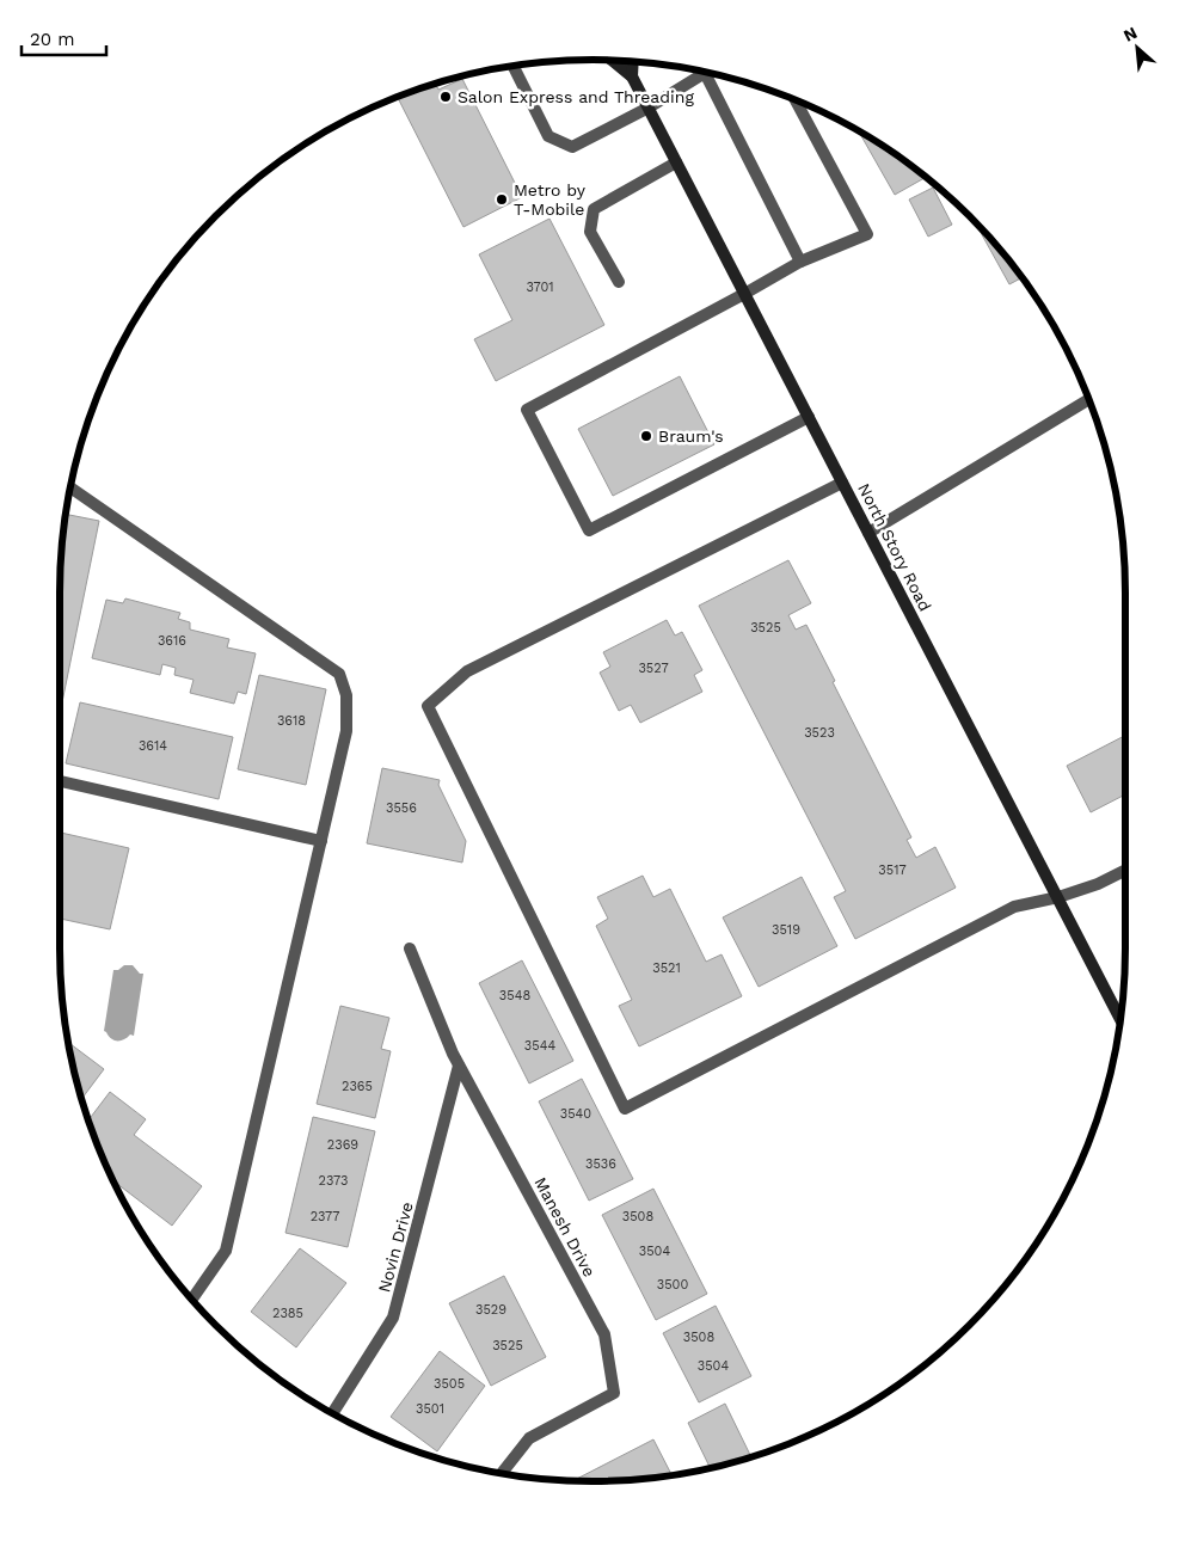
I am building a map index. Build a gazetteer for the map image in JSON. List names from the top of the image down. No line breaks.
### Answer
{"streets":{"main road":["North Story Road"],"street":["Manesh Drive","Novin Drive"]},"crossings":[["Manesh Drive","Novin Drive"]],"places":["Salon Express and Threading","Metro by T-Mobile","Braum's"],"house_numbers":["3701","3525","3616","3527","3618","3523","3614","3556","3517","3519","3521","3548","3544","2365","3540","2369","3536","2373","2377","3508","3504","3500","3529","2385","3508","3525","3504","3505","3501"],"scale_bar":"20 m","north":"top left"}
